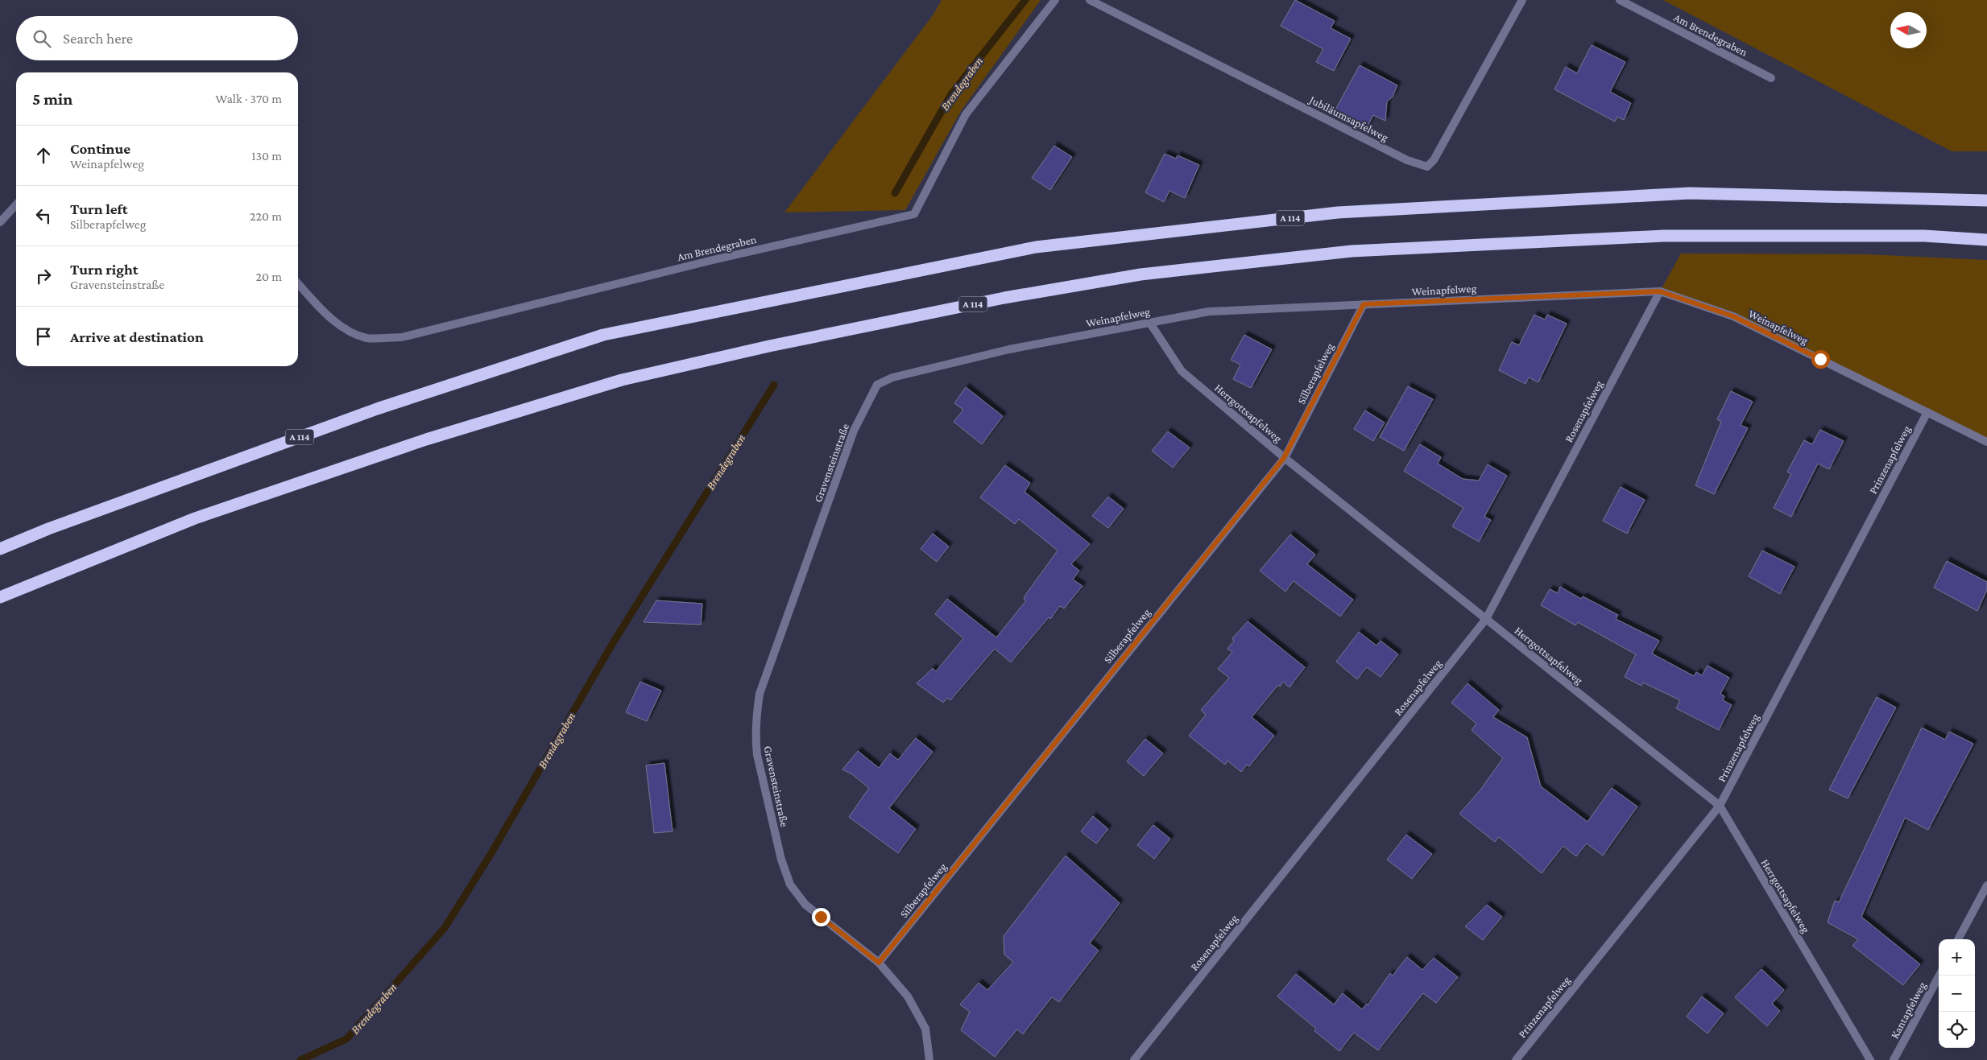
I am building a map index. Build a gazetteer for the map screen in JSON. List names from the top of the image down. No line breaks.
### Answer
{"streets":{"highway":["A 114"],"street":["Am Brendegraben","Jubiläumsapfelweg","Weinapfelweg","Silberapfelweg","Rosenapfelweg","Herrgottsapfelweg","Prinzenapfelweg","Gravensteinstraße","Kantapfelweg"]},"crossings":[["Weinapfelweg","Silberapfelweg"],["Weinapfelweg","Rosenapfelweg"],["Weinapfelweg","Herrgottsapfelweg"],["Weinapfelweg","Prinzenapfelweg"],["Weinapfelweg","Gravensteinstraße"],["Silberapfelweg","Herrgottsapfelweg"],["Silberapfelweg","Gravensteinstraße"],["Rosenapfelweg","Herrgottsapfelweg"],["Herrgottsapfelweg","Prinzenapfelweg"]],"water":["Brendegraben"],"north":"left","page":{"search":"Search here","heading":["5 min","Walk · 370 m"],"list":[["Continue","Weinapfelweg","130 m"],["Turn left","Silberapfelweg","220 m"],["Turn right","Gravensteinstraße","20 m"],"Arrive at destination"],"map_buttons":["+","−"]}}
